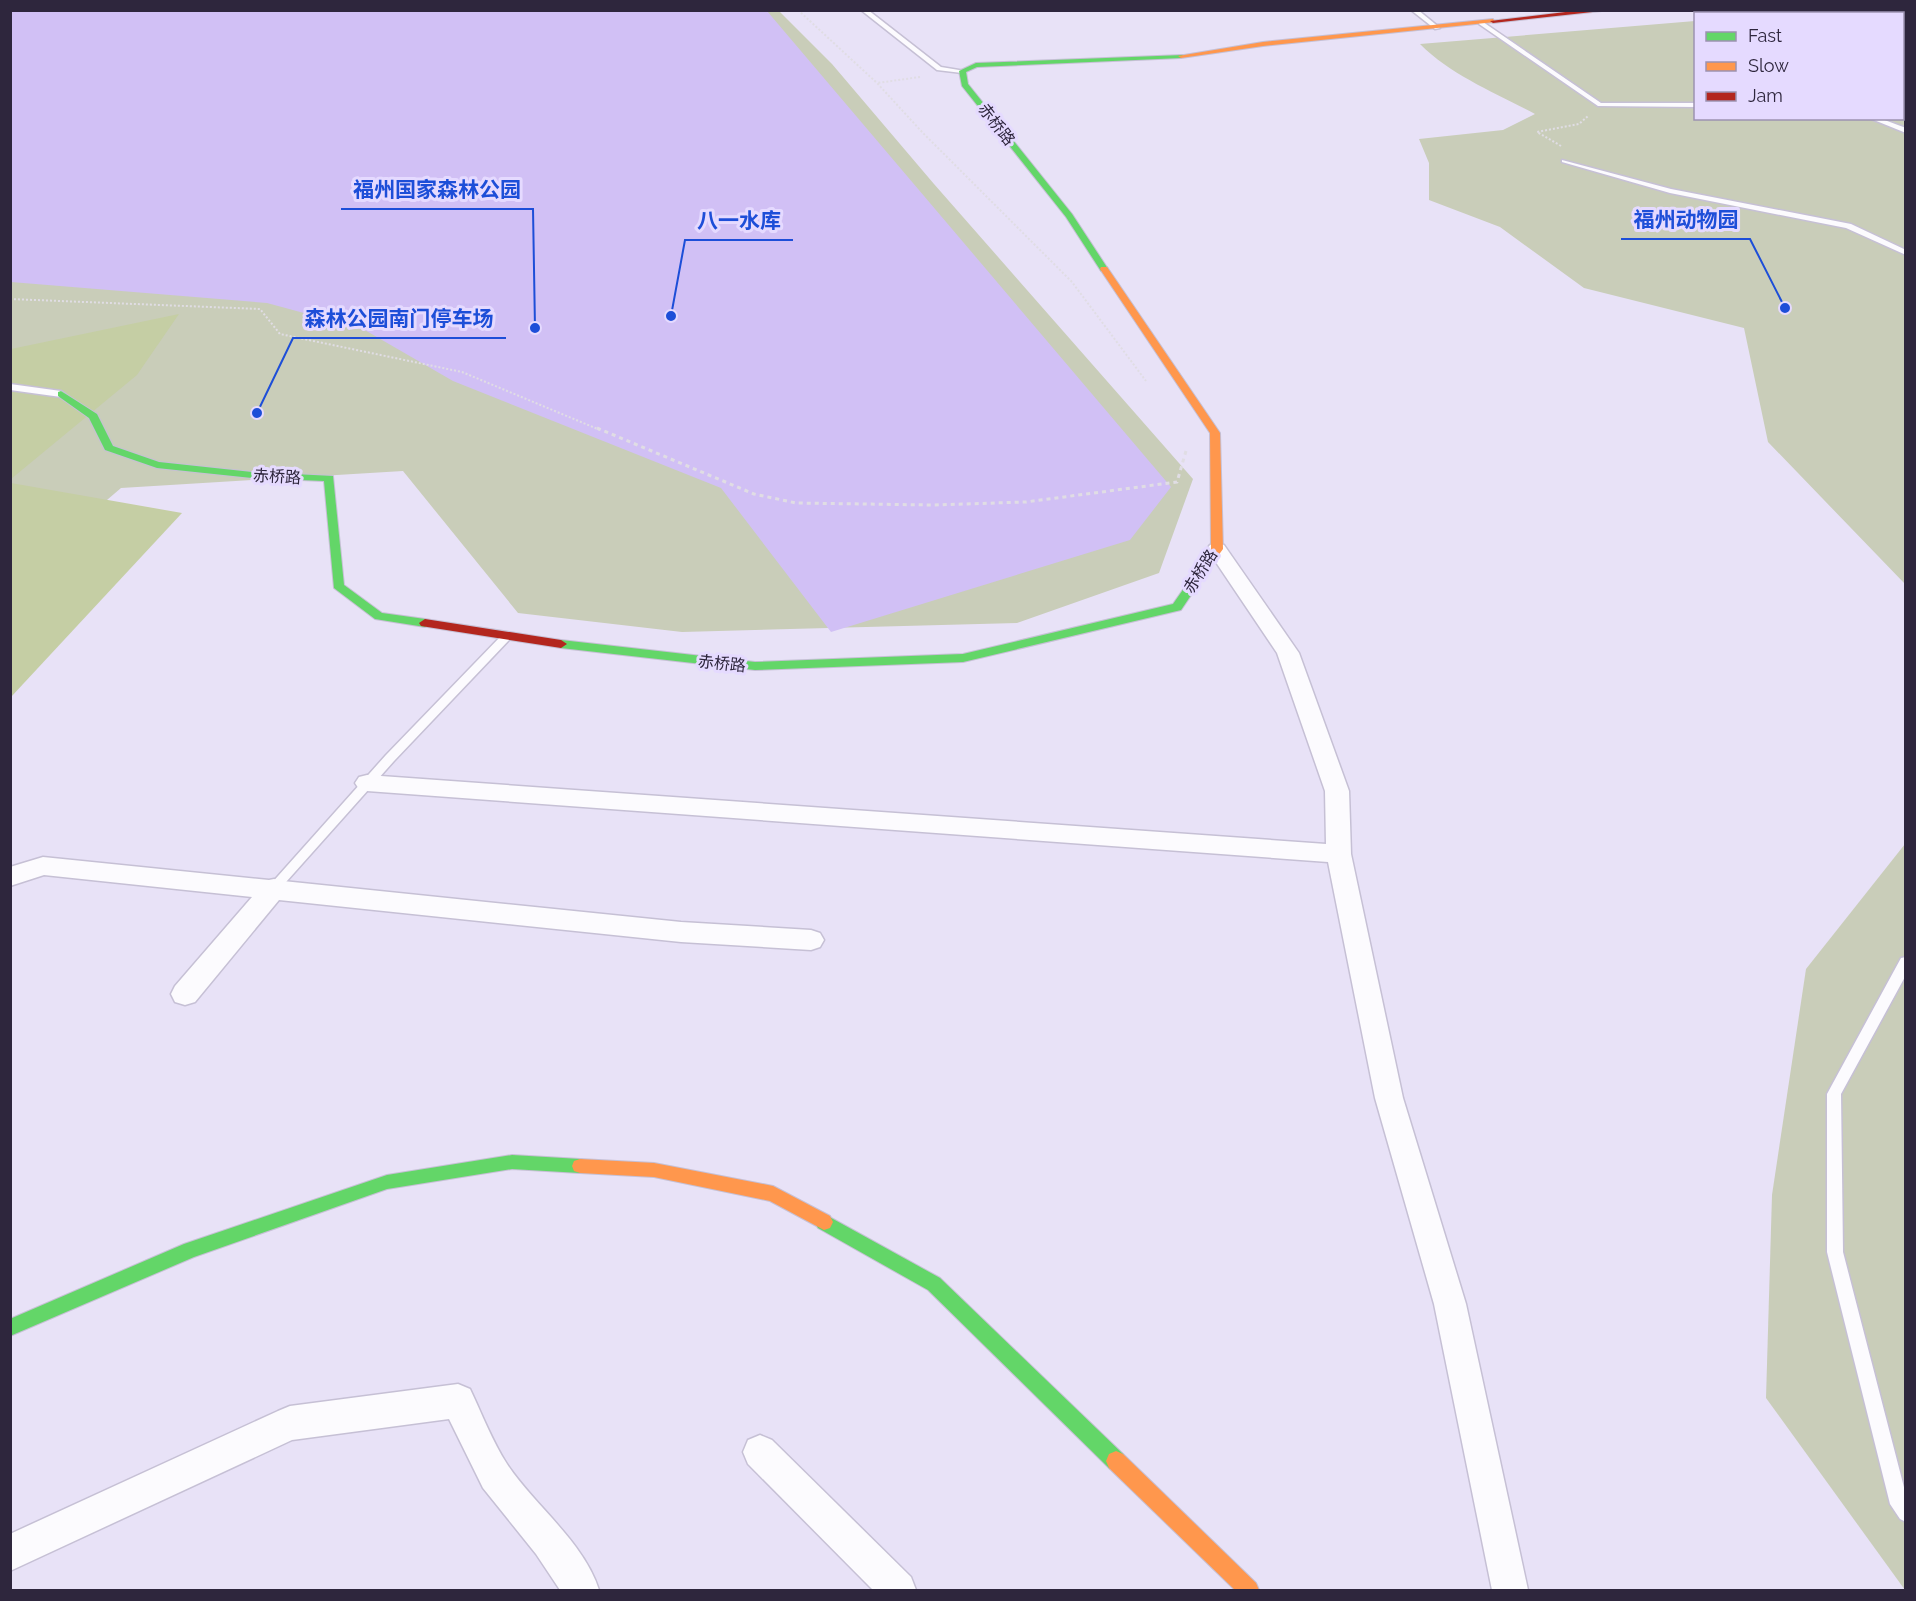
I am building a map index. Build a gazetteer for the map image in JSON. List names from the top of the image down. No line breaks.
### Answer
{"streets":{"main road":["赤桥路"]},"places":["福州动物园","八一水库","福州国家森林公园","森林公园南门停车场"],"legend":["Fast","Slow","Jam"]}
